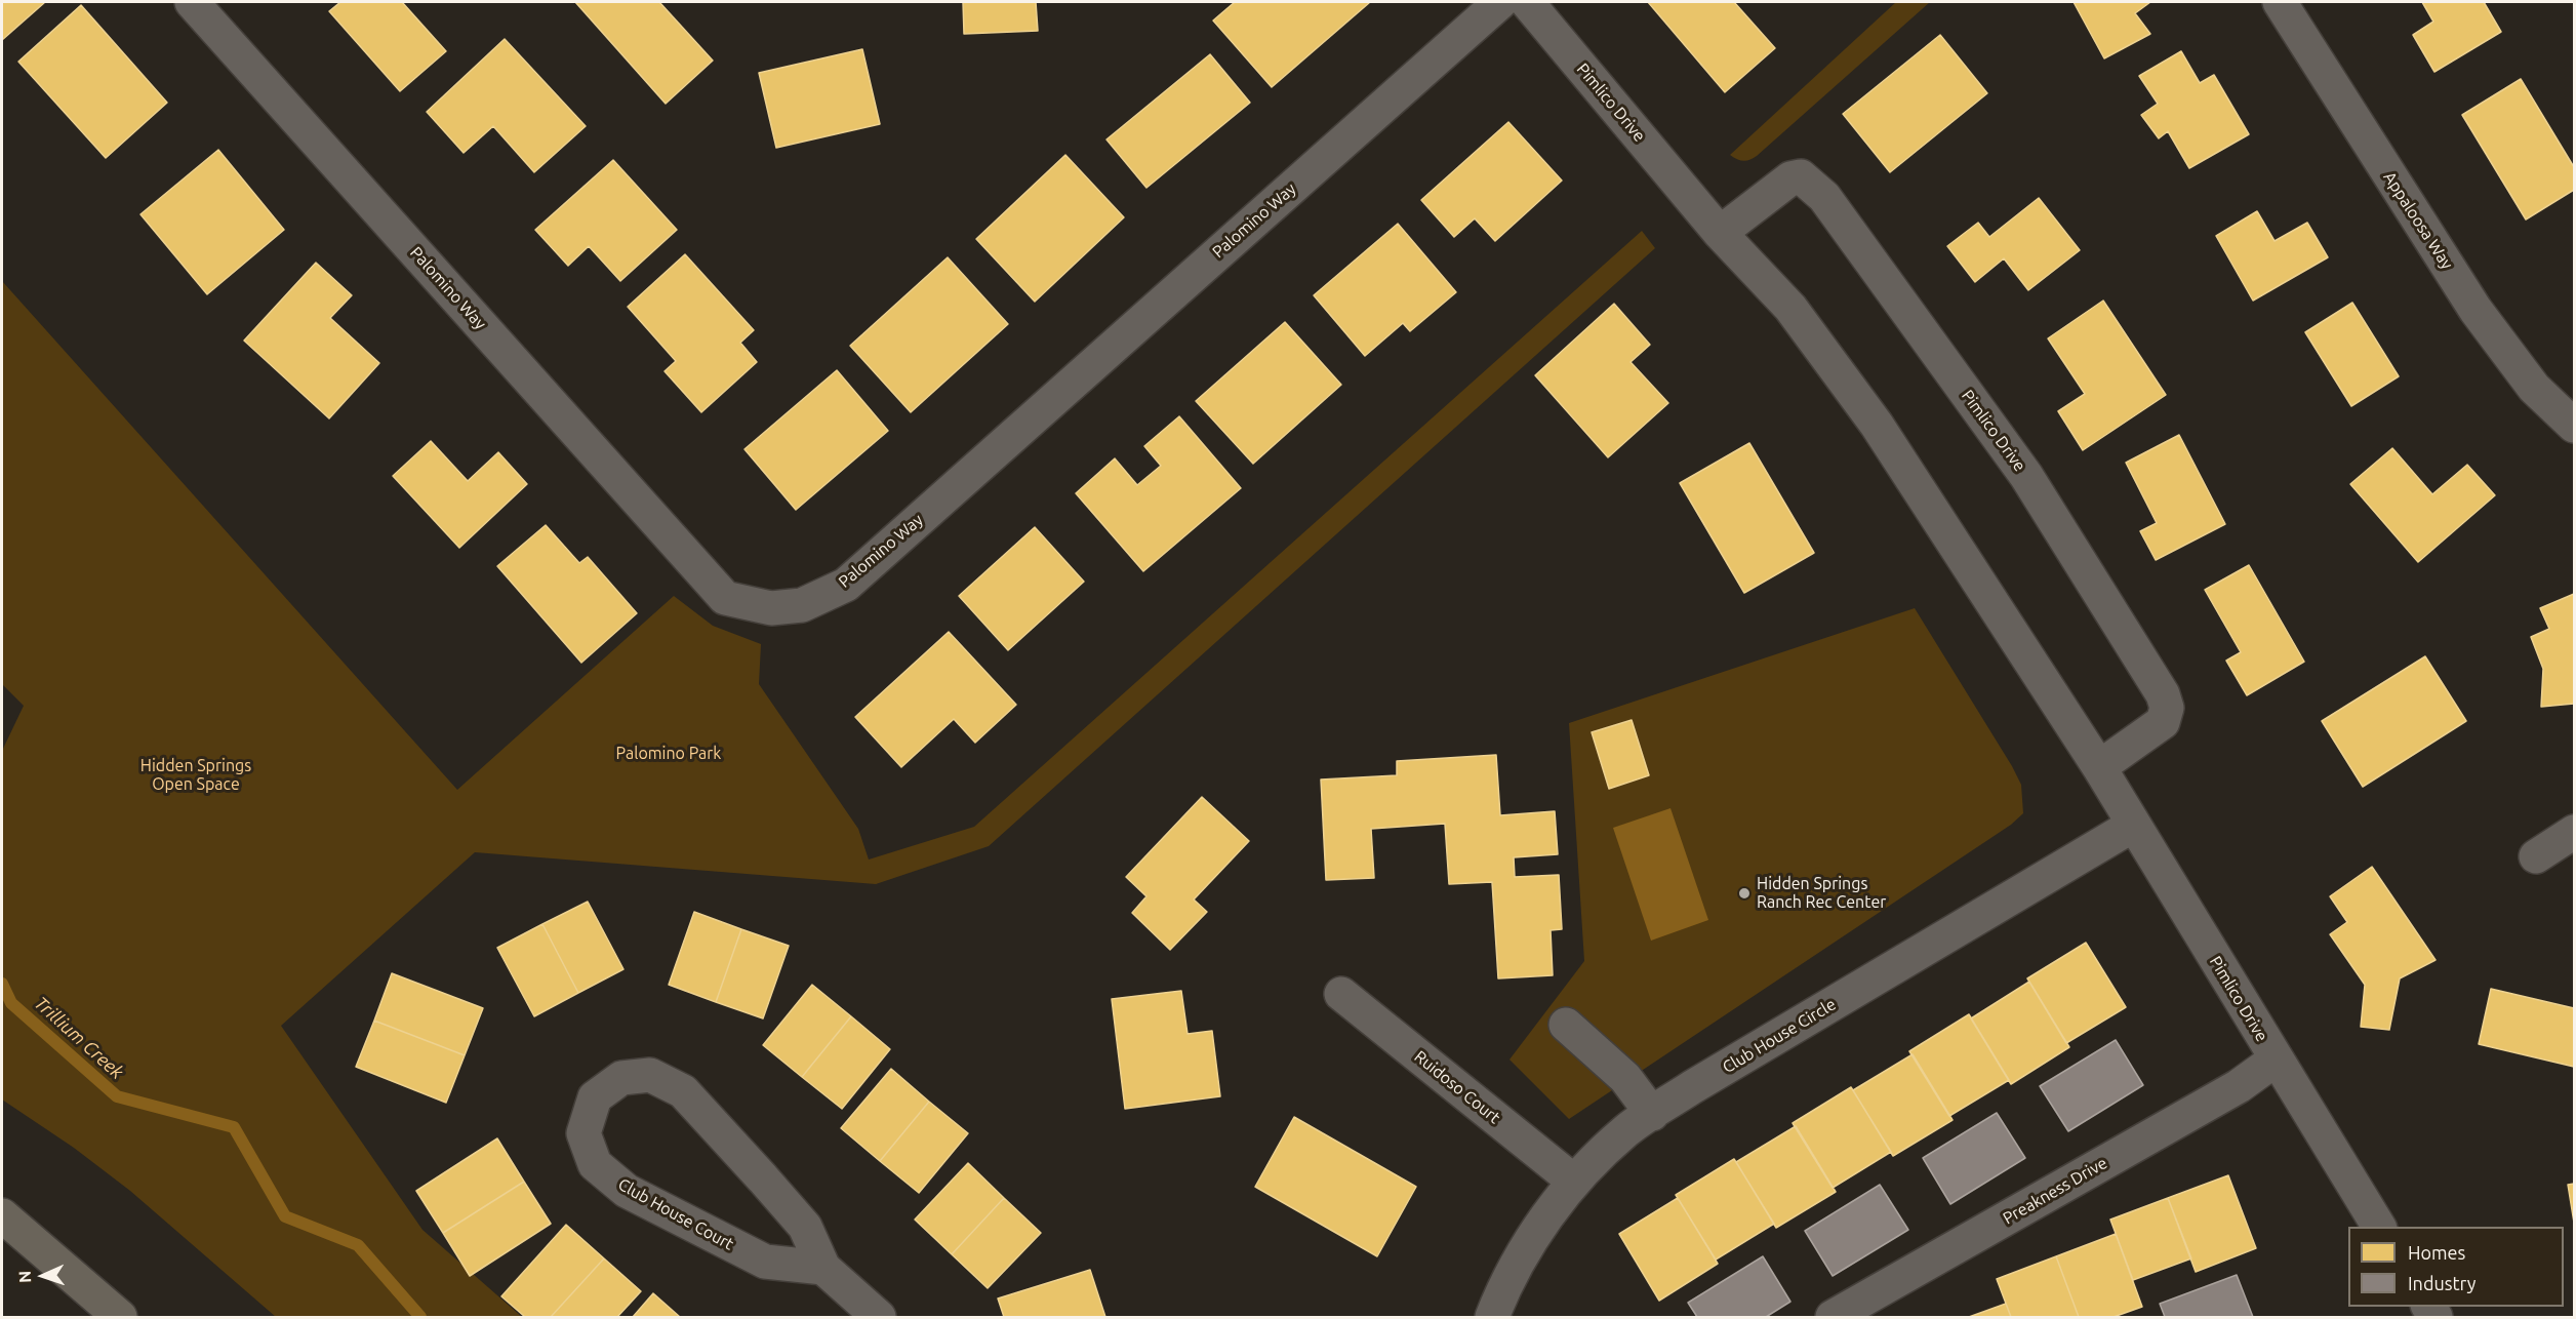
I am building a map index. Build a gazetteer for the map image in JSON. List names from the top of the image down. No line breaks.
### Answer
{"streets":{"street":["Pimlico Drive","Palomino Way","Appaloosa Way","Club House Circle","Ruidoso Court","Preakness Drive","Club House Court"]},"crossings":[["Pimlico Drive","Club House Circle"],["Pimlico Drive","Preakness Drive"],["Club House Circle","Ruidoso Court"]],"water":["Trillium Creek"],"parks":["Palomino Park","Hidden Springs Open Space"],"places":["Hidden Springs Ranch Rec Center"],"legend":["Homes","Industry"],"north":"left"}
